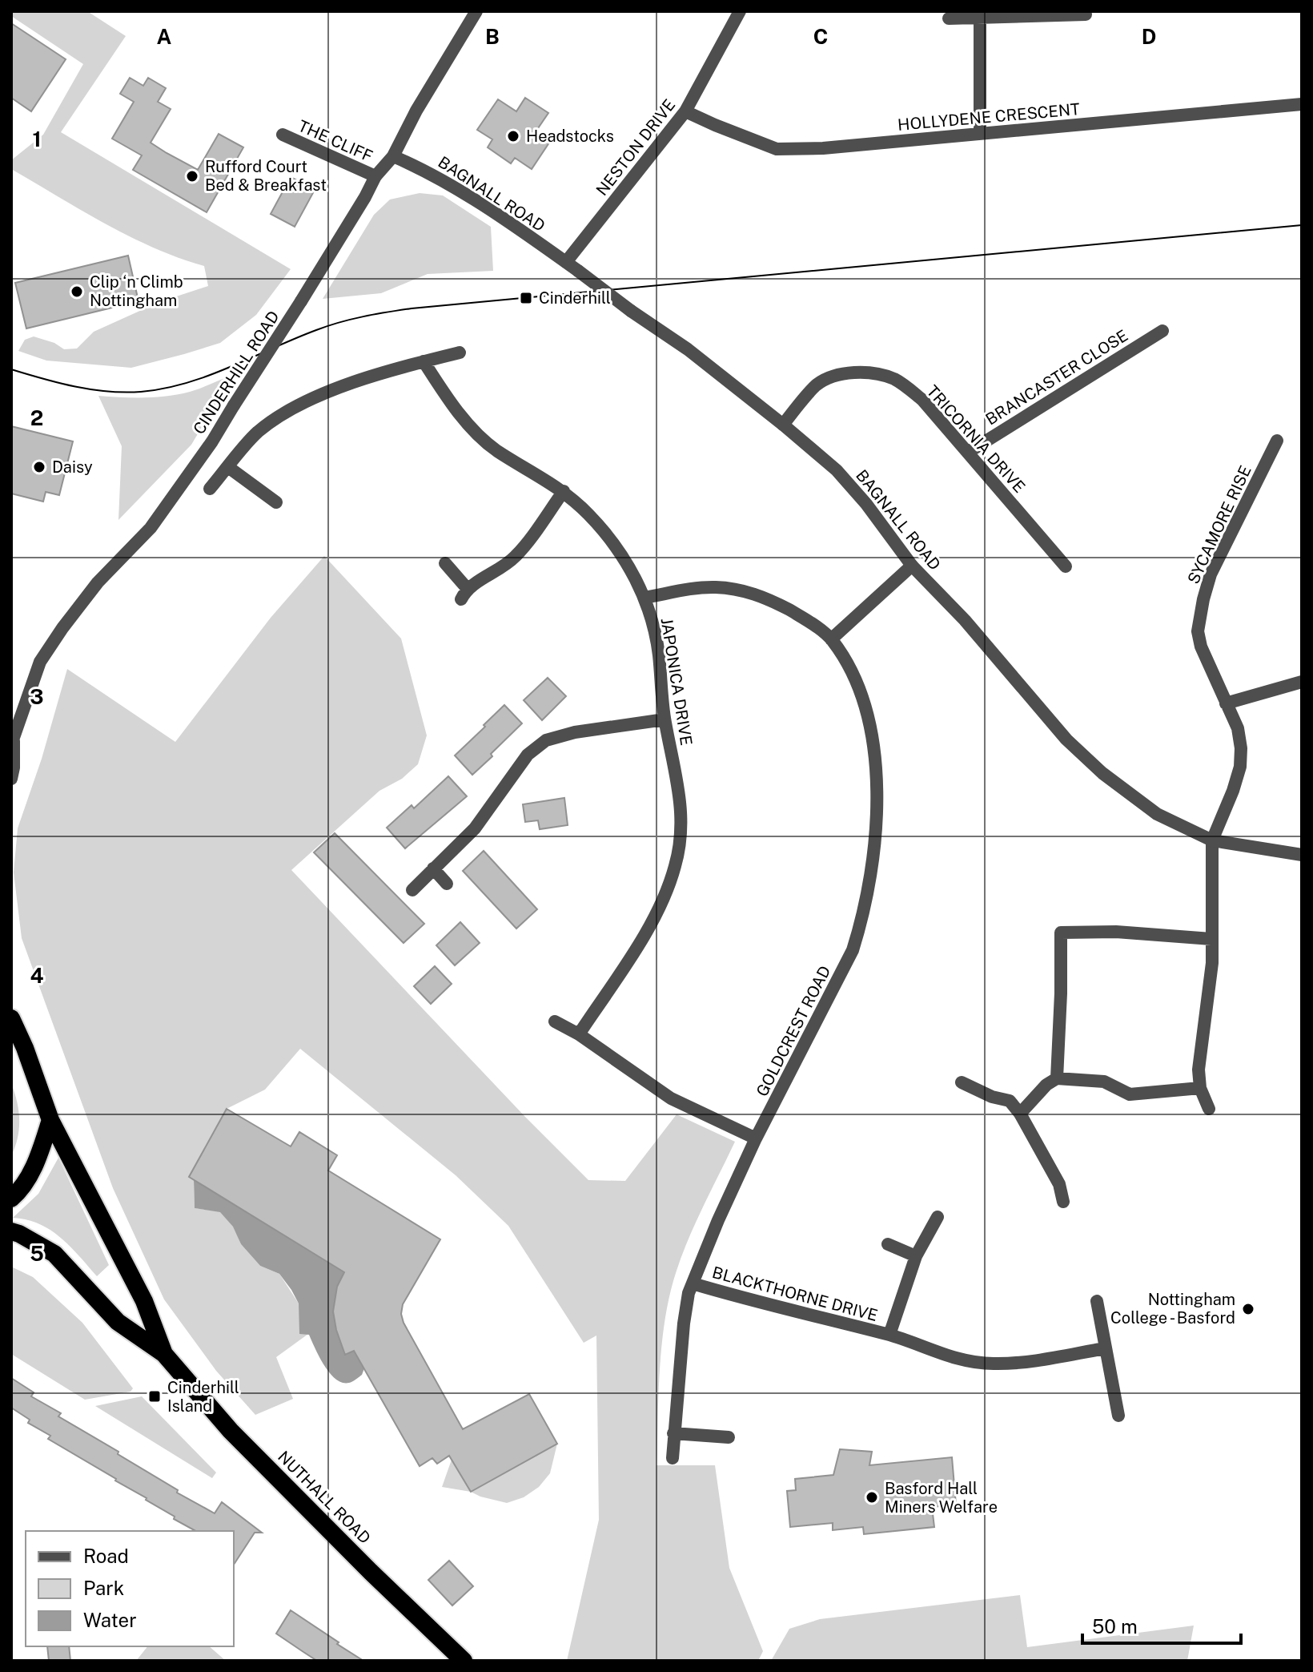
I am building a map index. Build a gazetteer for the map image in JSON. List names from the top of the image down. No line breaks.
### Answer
{"streets":{"highway":["NUTHALL ROAD"],"street":["HOLLYDENE CRESCENT","THE CLIFF","NESTON DRIVE","BAGNALL ROAD","CINDERHILL ROAD","BRANCASTER CLOSE","TRICORNIA DRIVE","SYCAMORE RISE","JAPONICA DRIVE","GOLDCREST ROAD","BLACKTHORNE DRIVE"]},"crossings":[["HOLLYDENE CRESCENT","NESTON DRIVE"],["THE CLIFF","CINDERHILL ROAD"],["NESTON DRIVE","BAGNALL ROAD"],["BAGNALL ROAD","CINDERHILL ROAD"],["BAGNALL ROAD","TRICORNIA DRIVE"],["BAGNALL ROAD","SYCAMORE RISE"],["BRANCASTER CLOSE","TRICORNIA DRIVE"],["JAPONICA DRIVE","GOLDCREST ROAD"],["GOLDCREST ROAD","BLACKTHORNE DRIVE"]],"places":{"other":["Headstocks","Rufford Court Bed & Breakfast","Clip ‘n Climb Nottingham","Daisy","Nottingham College - Basford","Basford Hall Miners Welfare"],"transit":["Cinderhill","Cinderhill Island"]},"legend":["Road","Park","Water"],"scale_bar":"50 m","grid":{"columns":["A","B","C","D"],"rows":["1","2","3","4","5"]}}
